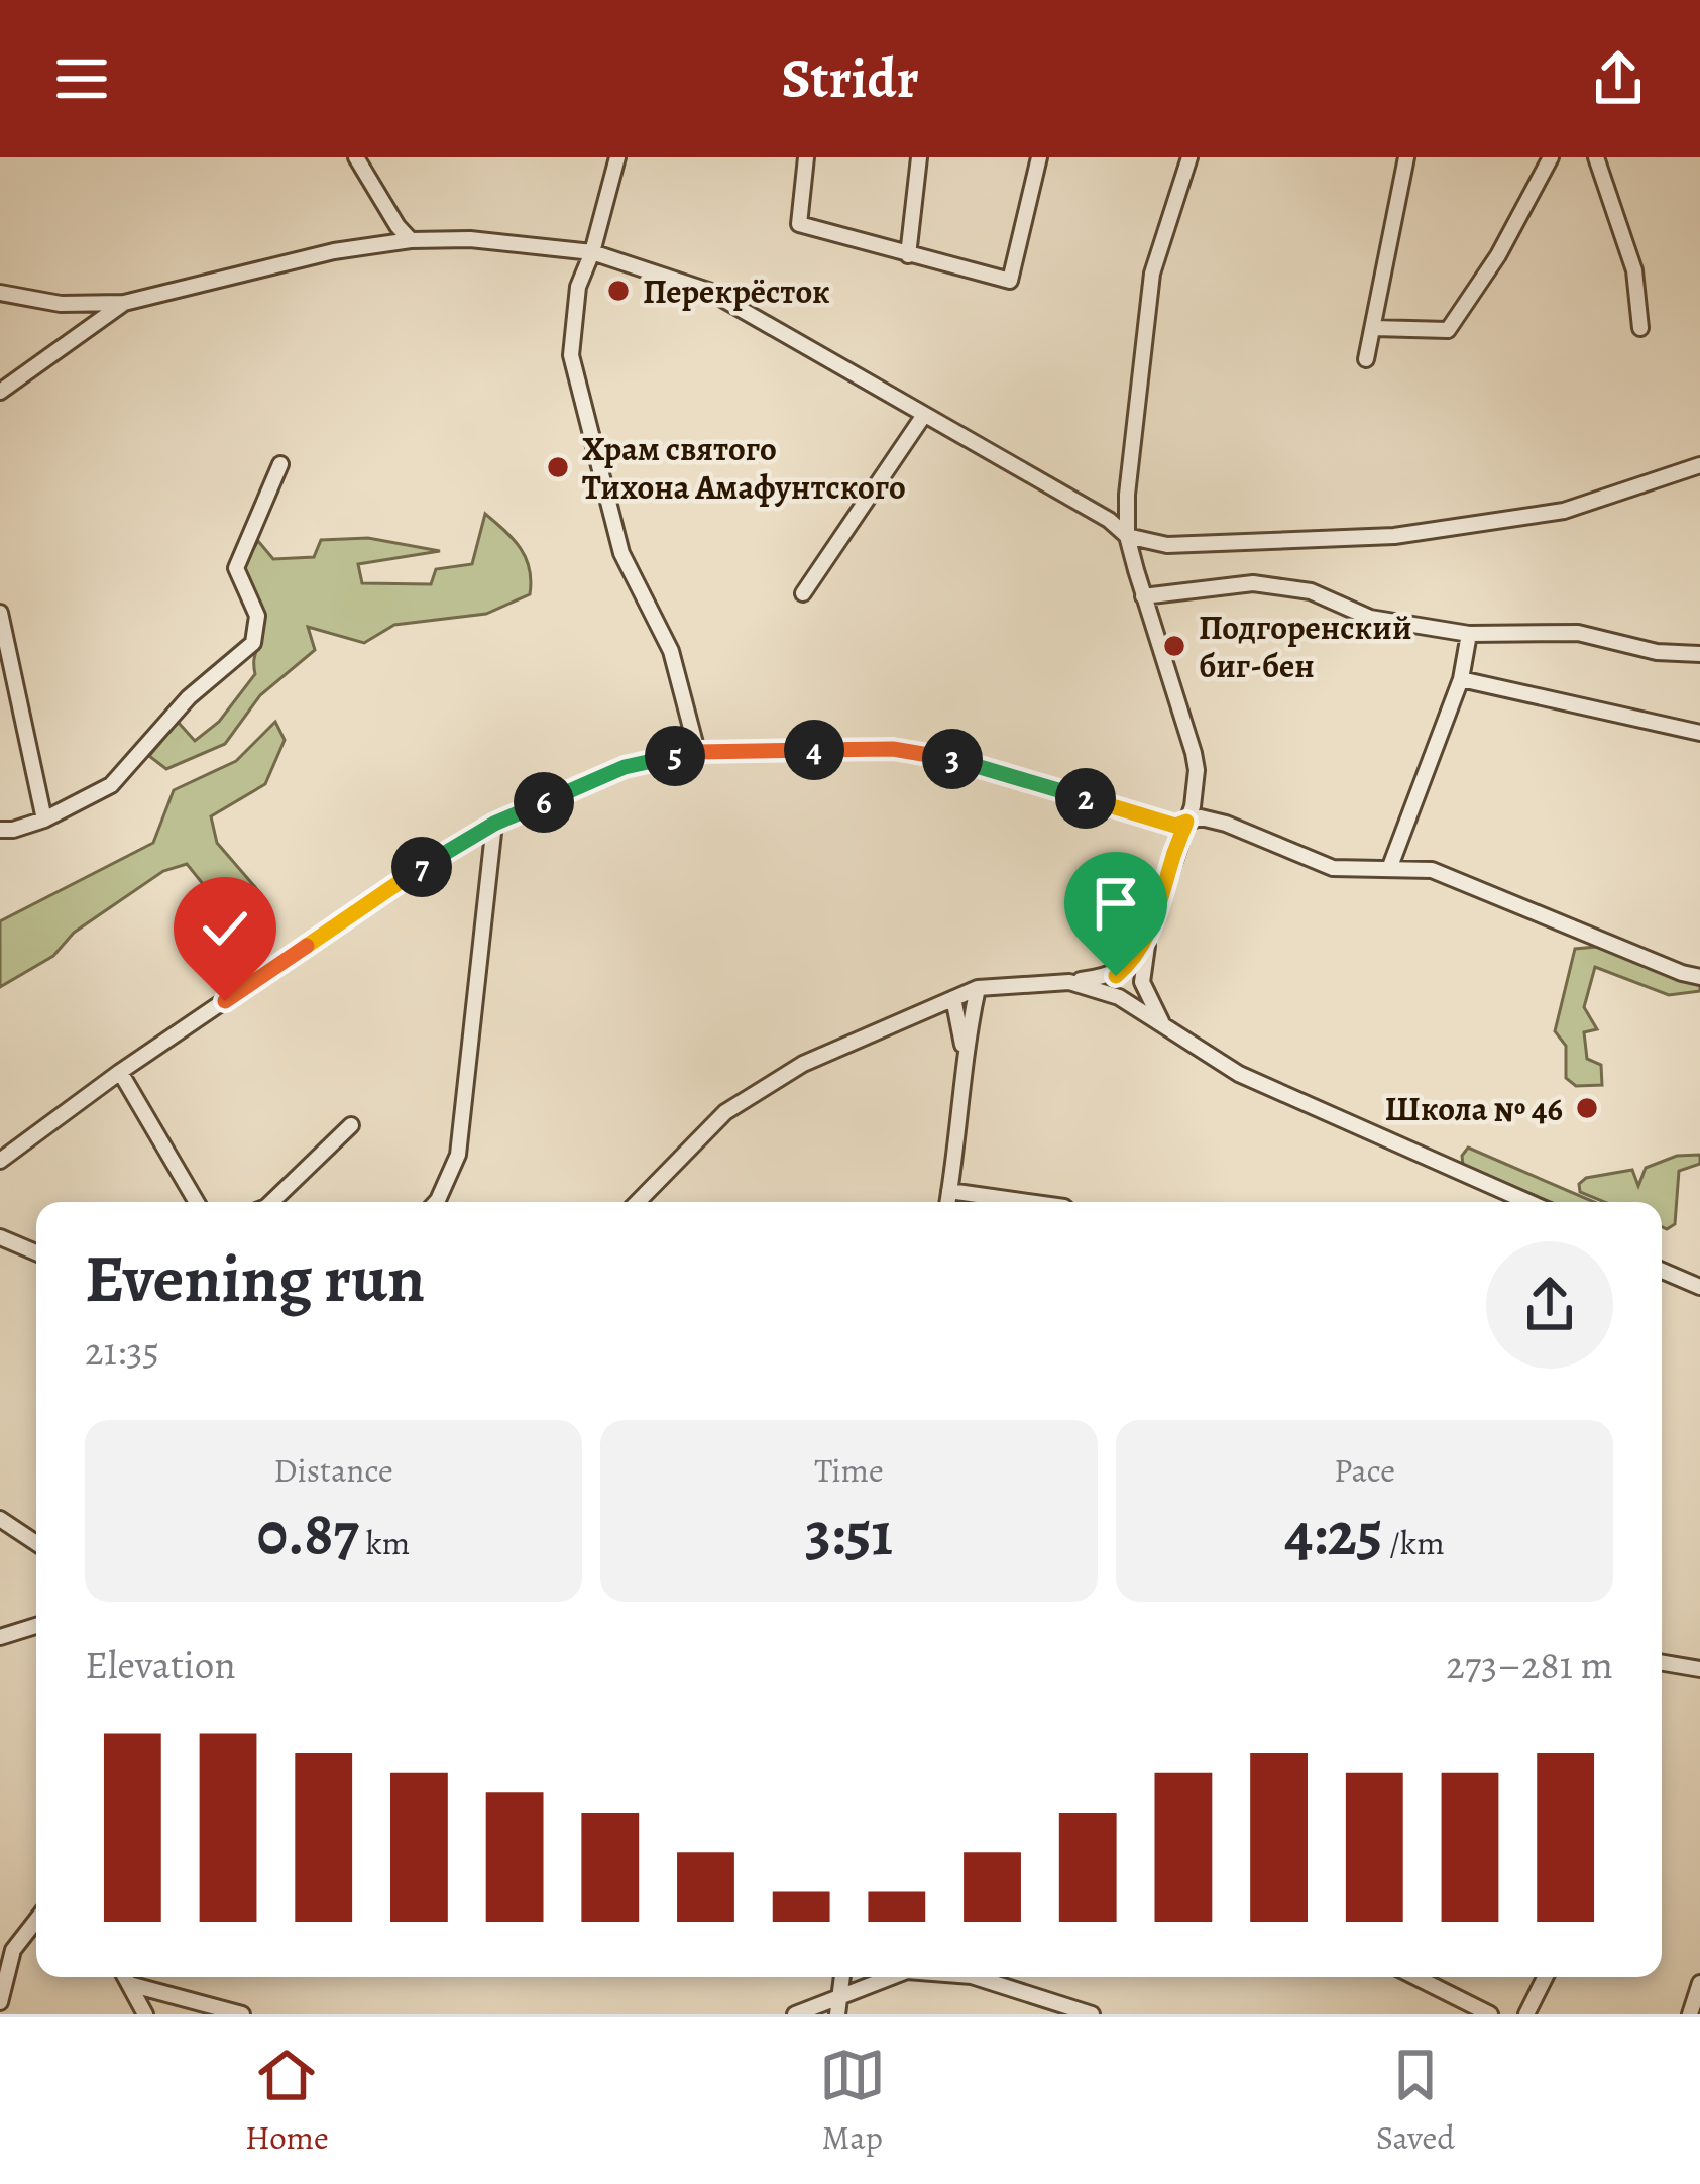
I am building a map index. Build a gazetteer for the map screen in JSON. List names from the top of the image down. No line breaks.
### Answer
{"places":["Перекрёсток","Храм святого Тихона Амафунтского","Подгоренский биг-бен","Школа № 46"],"page":{"header":"Stridr","pins":["4","5","3","2","6","7"],"heading":["Evening run","21:35"],"stats":[["Distance","0.87 km"],["Time","3:51"],["Pace","4:25 /km"]],"chart":["Elevation","273–281 m"],"tabs":["Home","Map","Saved"]}}
